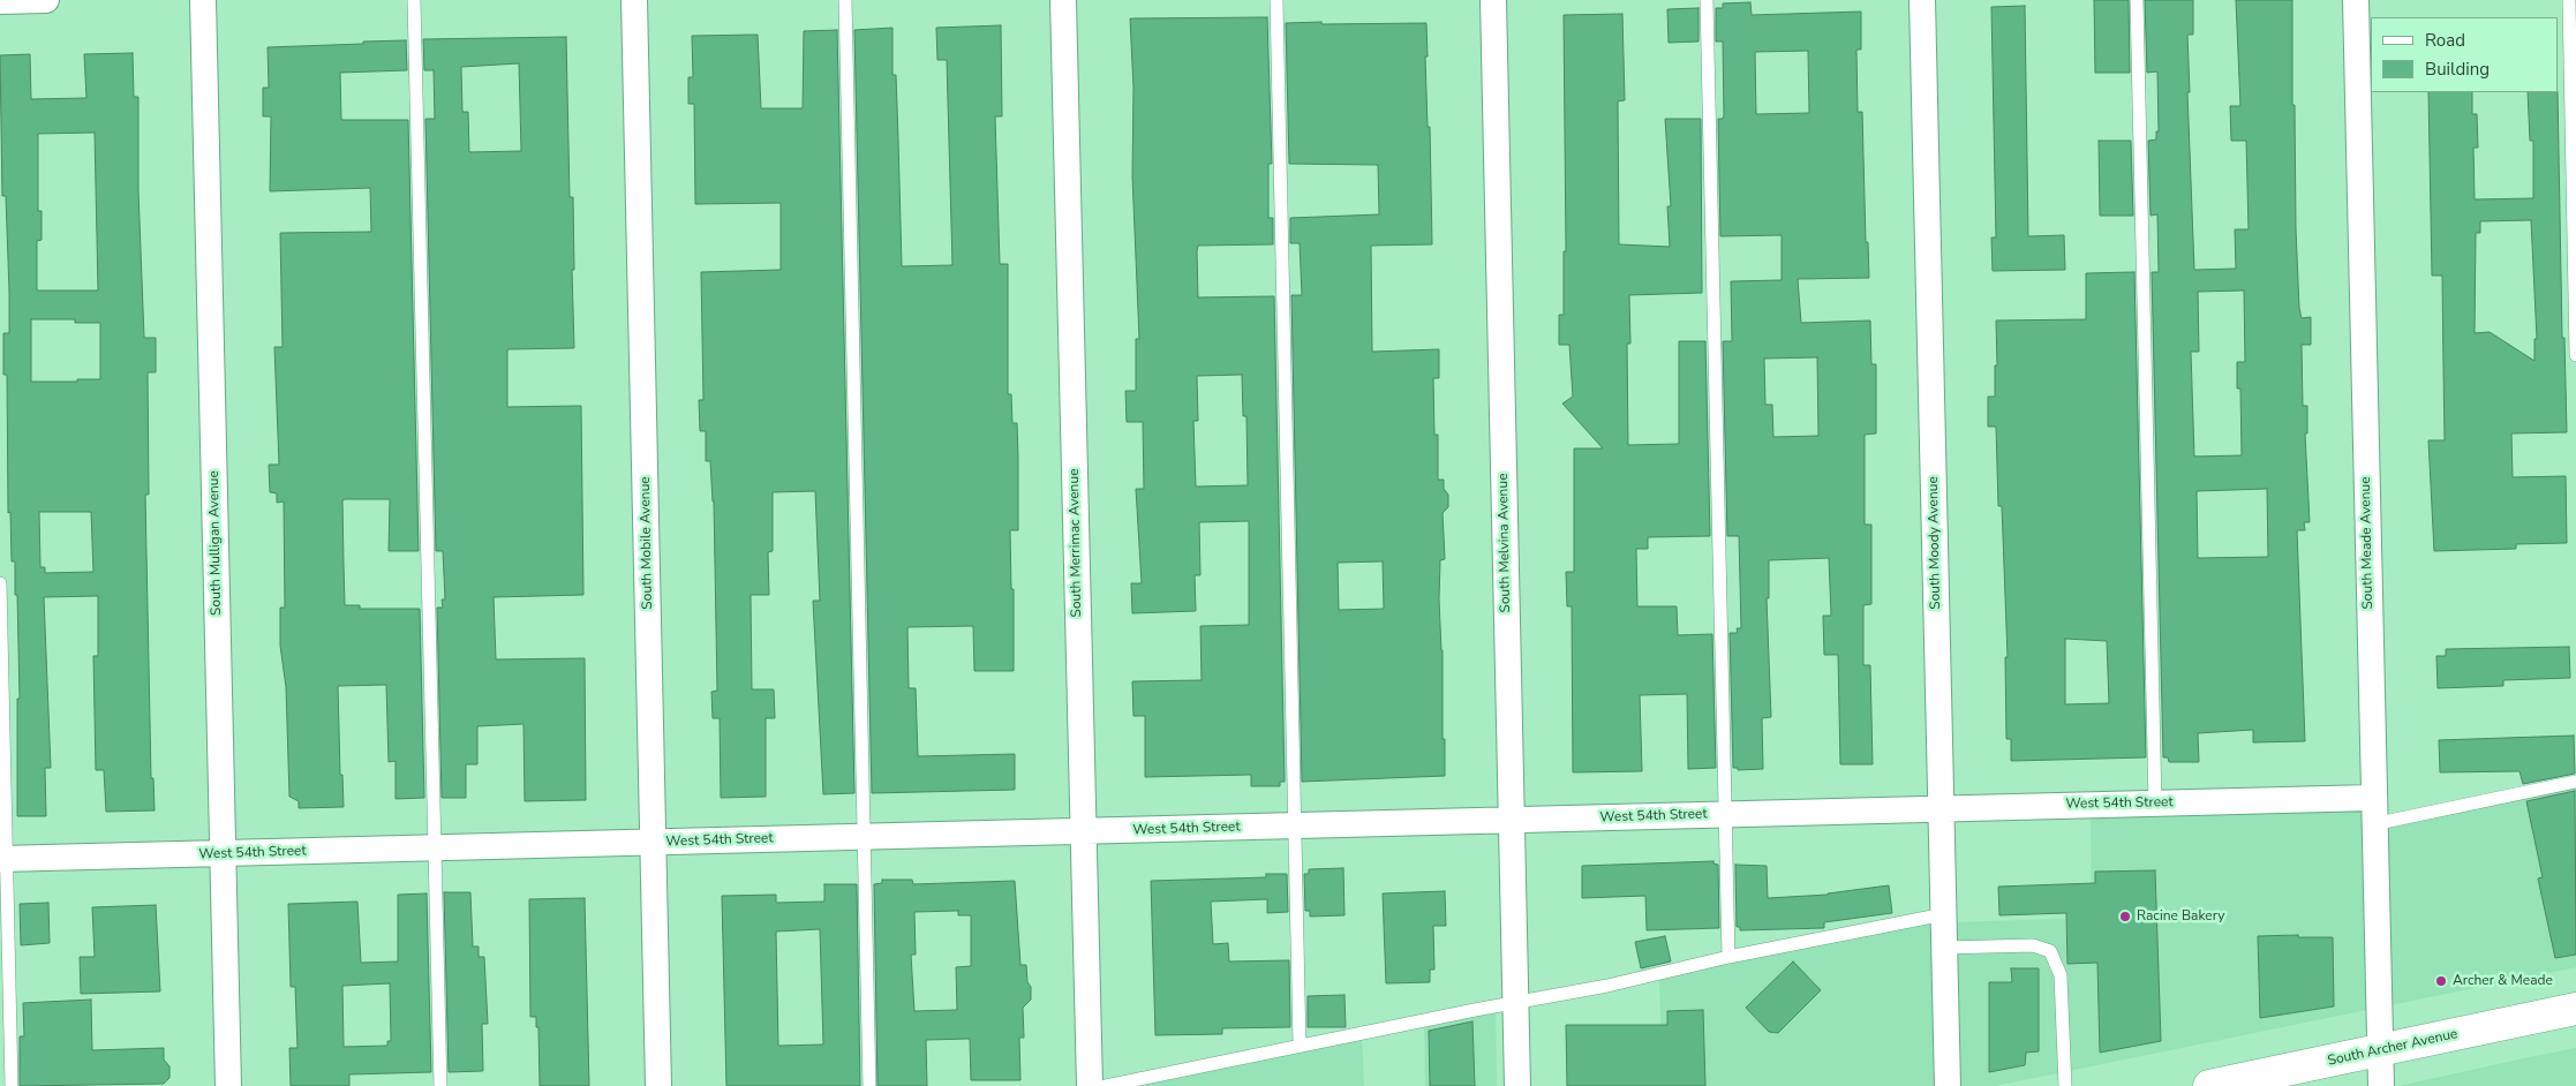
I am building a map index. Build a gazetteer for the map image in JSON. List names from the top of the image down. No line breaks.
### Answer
{"streets":{"main road":["South Archer Avenue"],"street":["South Mulligan Avenue","South Mobile Avenue","South Merrimac Avenue","South Melvina Avenue","South Moody Avenue","South Meade Avenue","West 54th Street"]},"crossings":[["South Mulligan Avenue","West 54th Street"],["South Mobile Avenue","West 54th Street"],["South Merrimac Avenue","West 54th Street"],["South Melvina Avenue","West 54th Street"],["South Moody Avenue","West 54th Street"],["South Meade Avenue","West 54th Street"],["South Meade Avenue","South Archer Avenue"]],"places":["Racine Bakery","Archer & Meade"],"legend":["Road","Building"]}
